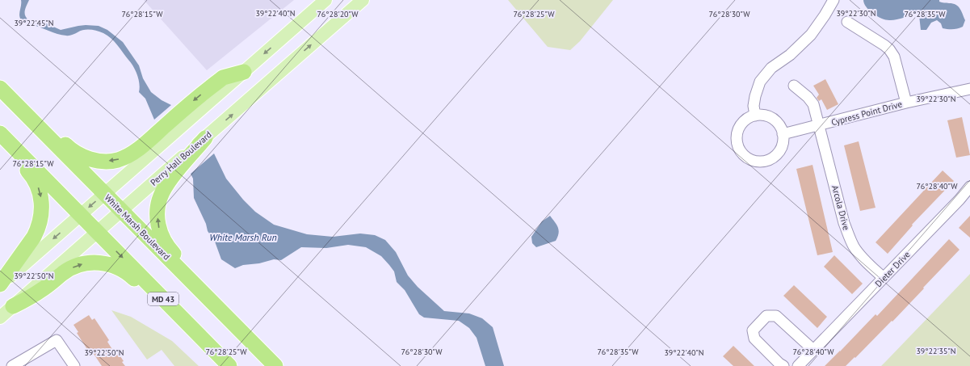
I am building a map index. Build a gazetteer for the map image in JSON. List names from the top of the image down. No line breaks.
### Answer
{"streets":{"highway":["White Marsh Boulevard","MD 43"],"main road":["Perry Hall Boulevard"],"street":["Cypress Point Drive","Arcola Drive","Dieter Drive"]},"crossings":[["Cypress Point Drive","Arcola Drive"],["Perry Hall Boulevard","White Marsh Boulevard"],["Perry Hall Boulevard","MD 43"],["Arcola Drive","Dieter Drive"]],"water":["White Marsh Run"],"coordinates":["39°22'30\"N","39°22'40\"N","76°28'15\"W","76°28'20\"W","76°28'25\"W","76°28'30\"W","76°28'35\"W","39°22'45\"N","76°28'40\"W","39°22'50\"N","39°22'35\"N"]}
